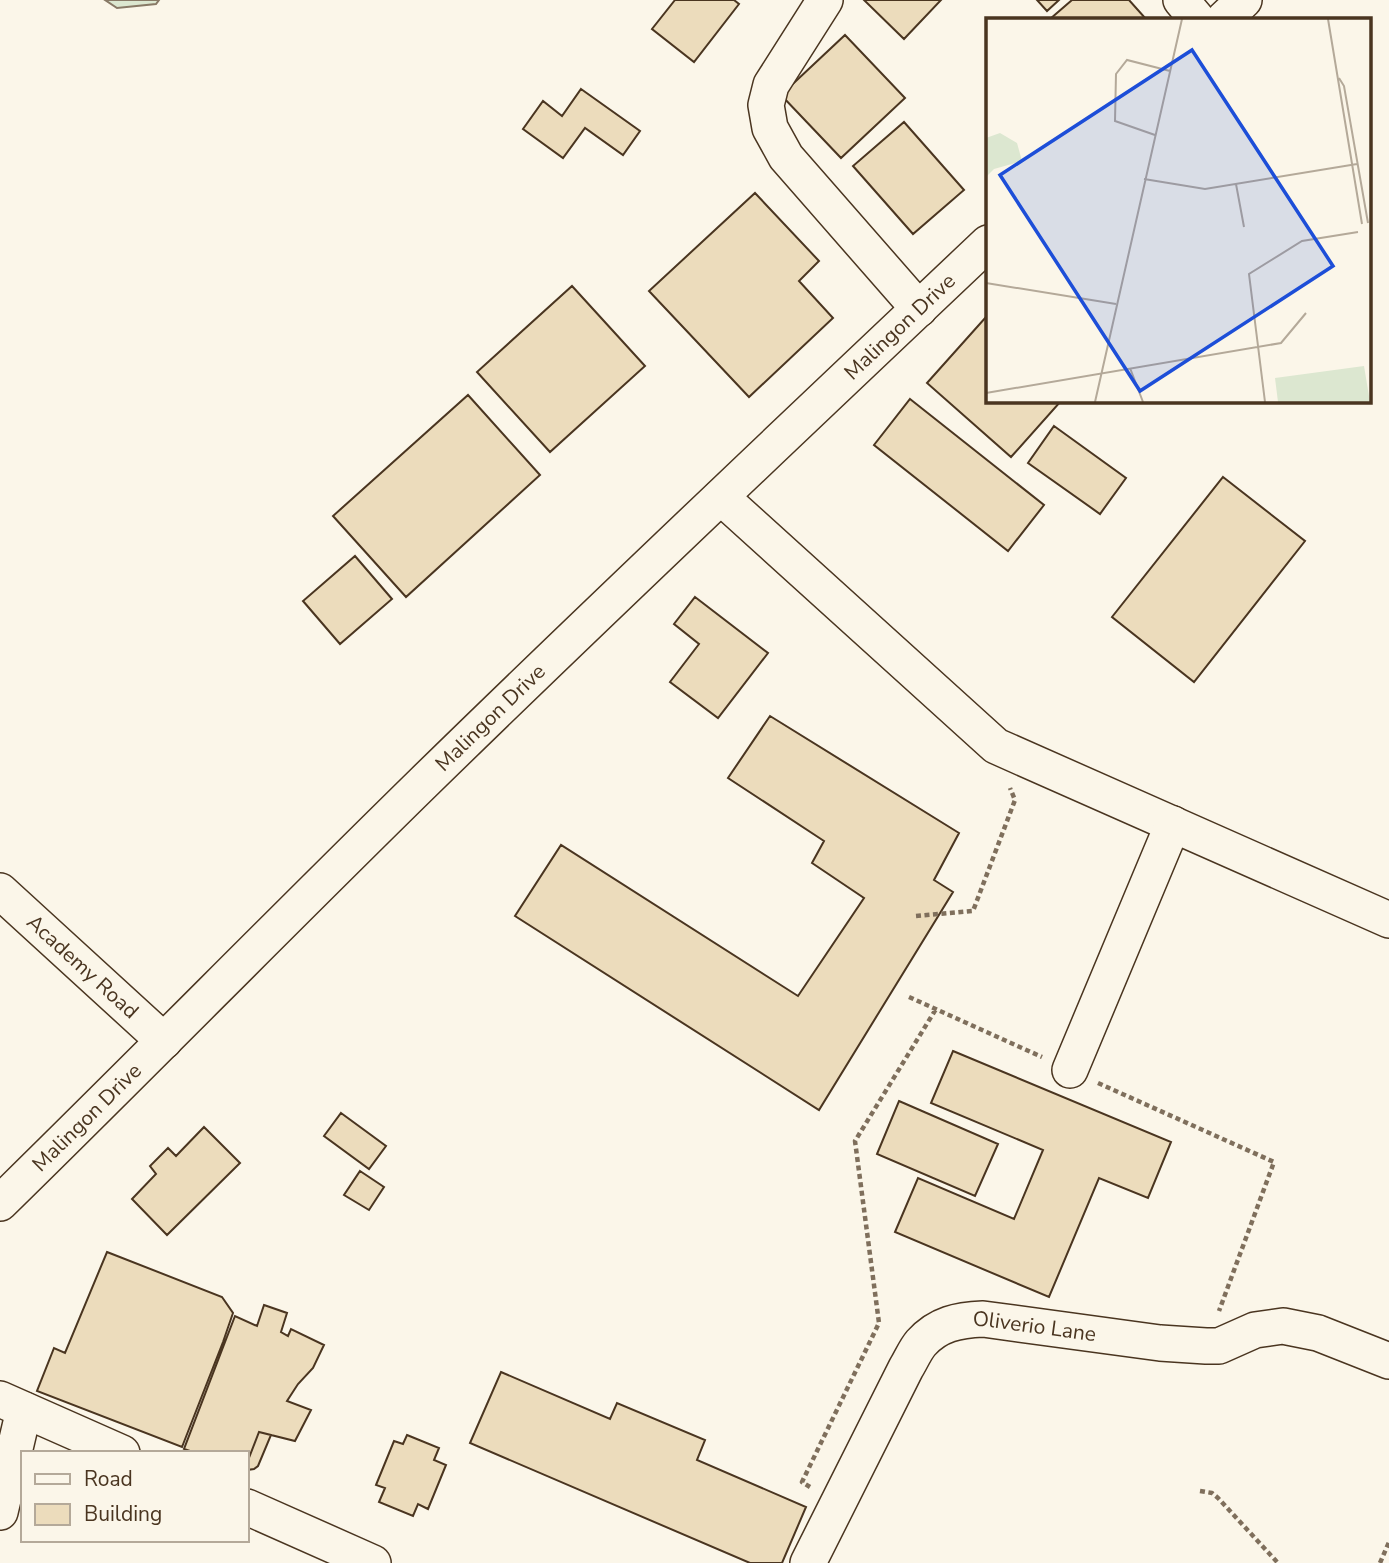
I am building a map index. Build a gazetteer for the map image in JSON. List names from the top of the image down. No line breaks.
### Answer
{"streets":{"street":["Malingon Drive","Academy Road","Oliverio Lane"]},"crossings":[["Malingon Drive","Academy Road"]],"legend":["Road","Building"]}
